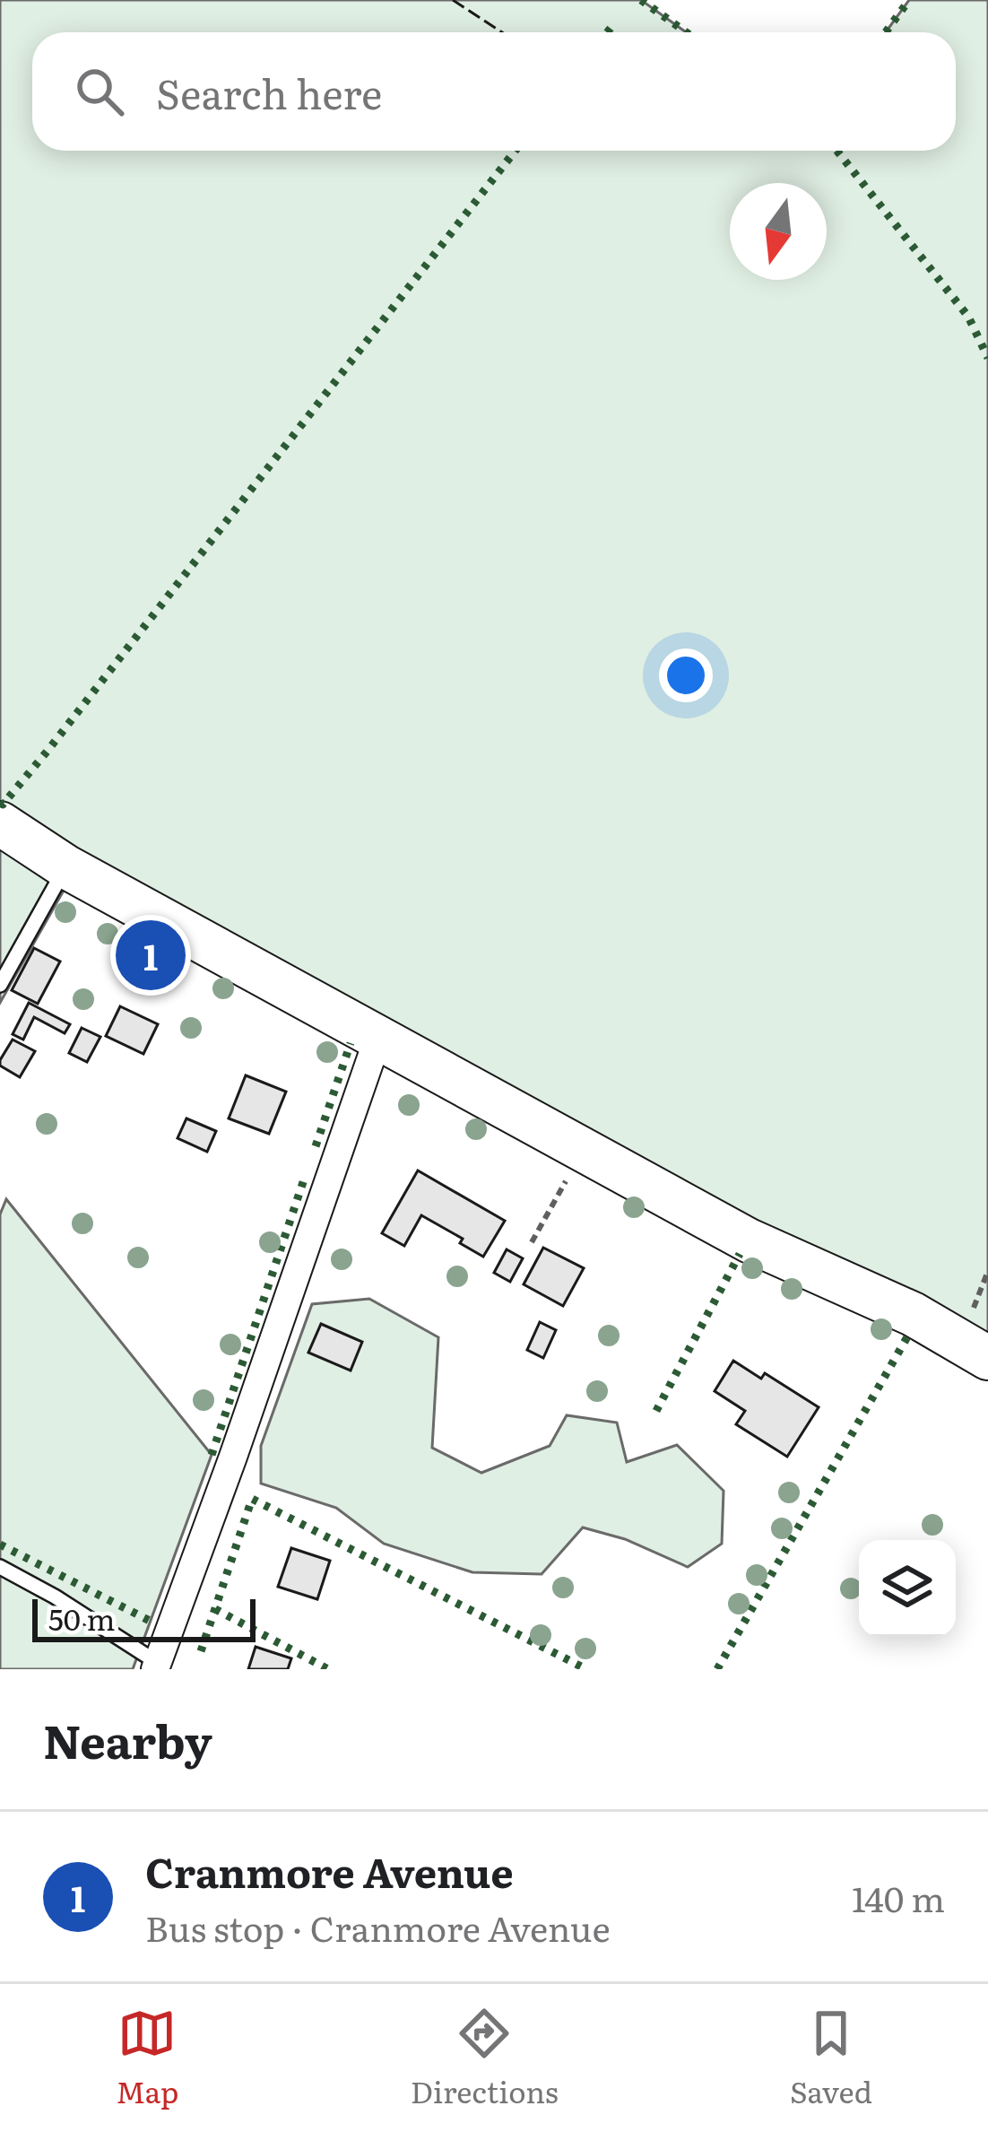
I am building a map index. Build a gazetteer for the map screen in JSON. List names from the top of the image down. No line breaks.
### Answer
{"scale_bar":"50 m","north":"bottom","page":{"search":"Search here","pins":"1","scale":"50 m","heading":"Nearby","list":[{"mark":"1","name":"Cranmore Avenue","note":"Bus stop · Cranmore Avenue","value":"140 m"}],"nav":["Map","Directions","Saved"]}}
